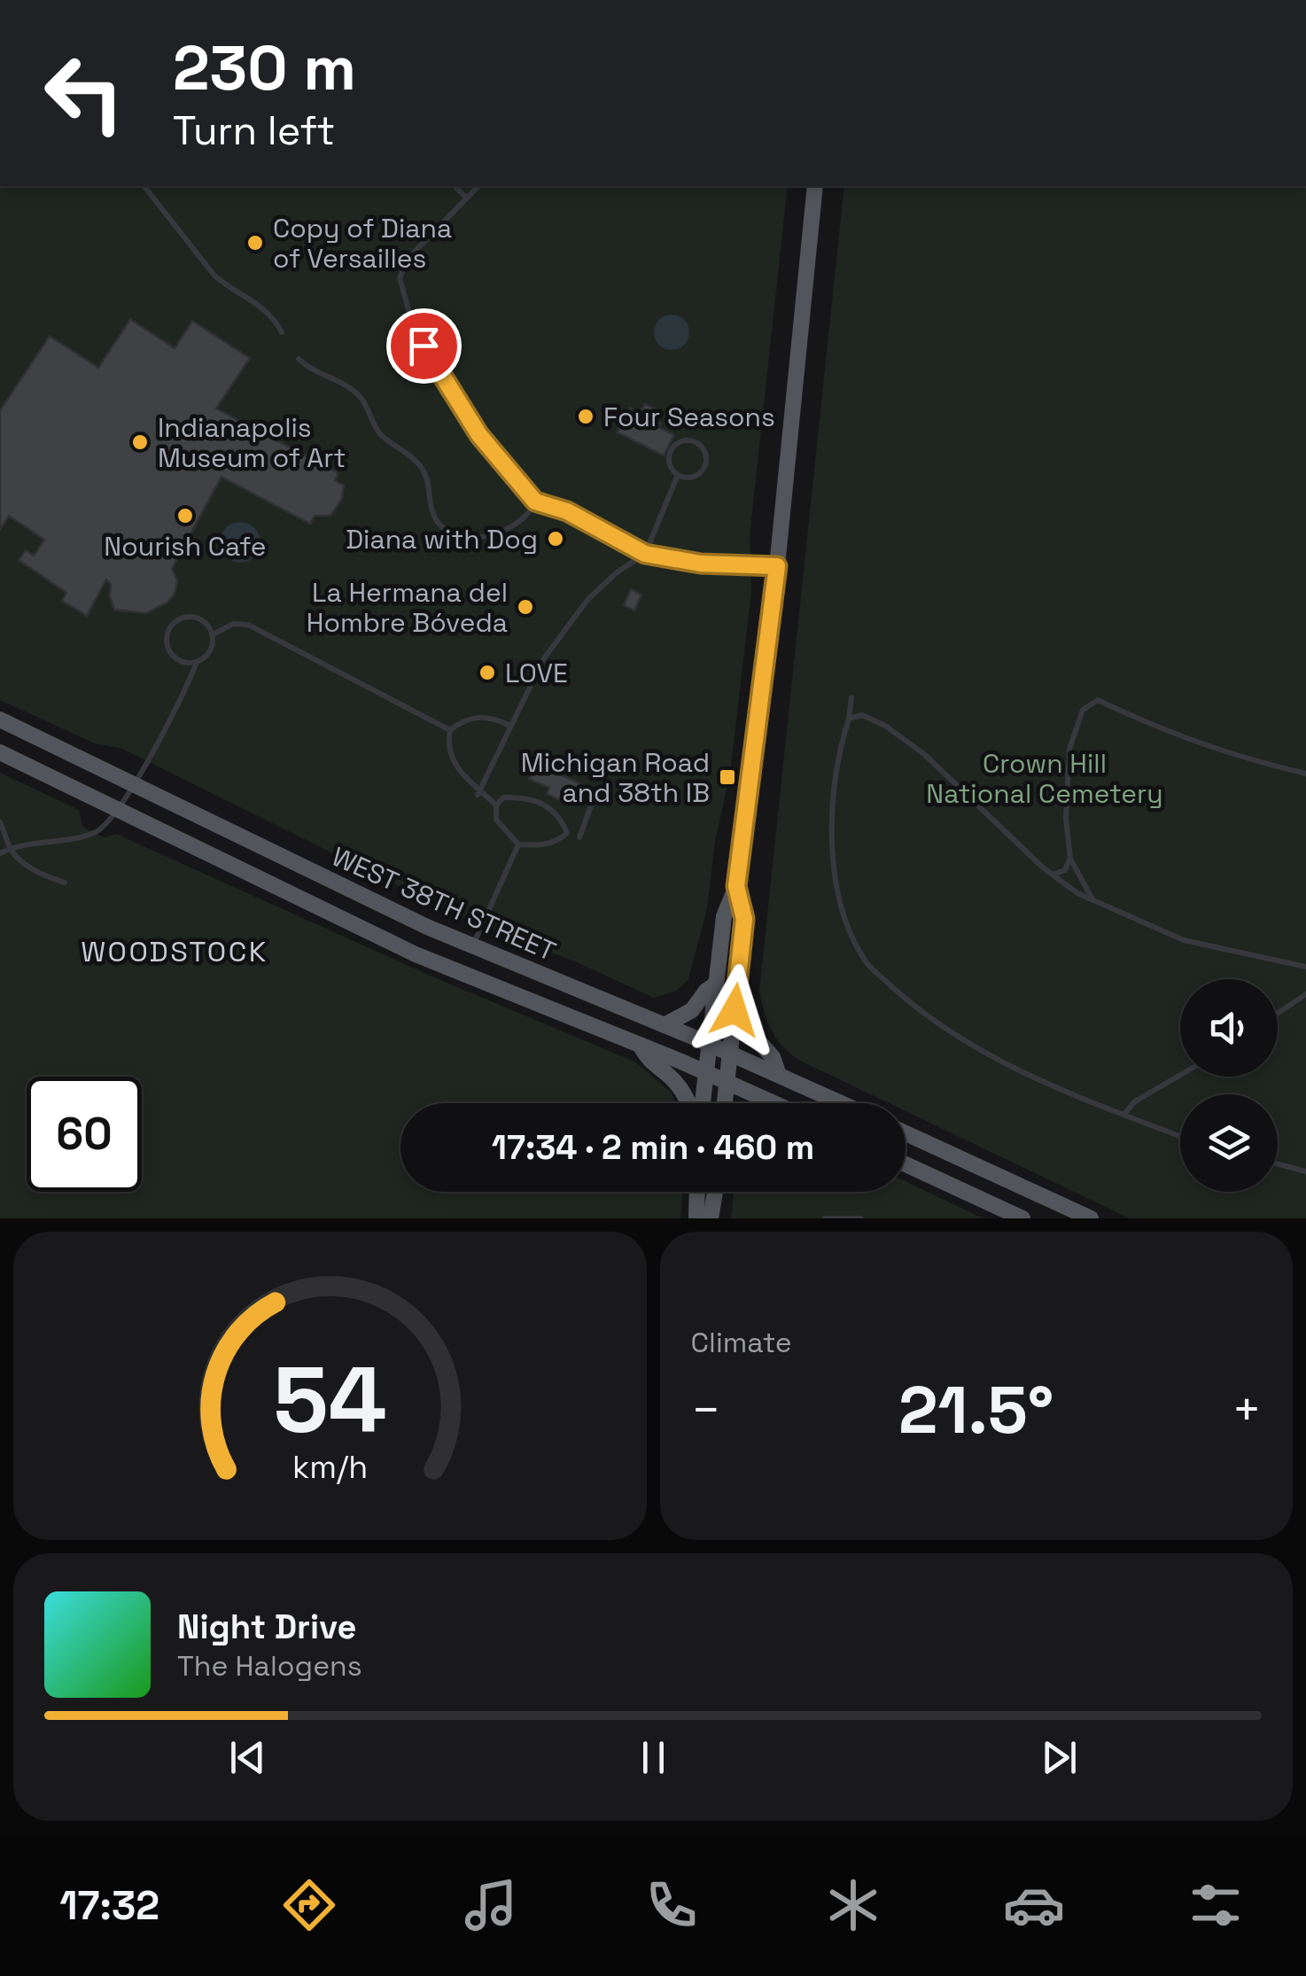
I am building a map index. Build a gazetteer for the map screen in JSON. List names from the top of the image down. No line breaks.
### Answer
{"streets":{"main road":["WEST 38TH STREET"]},"districts":["WOODSTOCK"],"parks":["Crown Hill National Cemetery"],"places":{"other":["Copy of Diana of Versailles","Four Seasons","Indianapolis Museum of Art","Nourish Cafe","Diana with Dog","La Hermana del Hombre Bóveda","LOVE"],"transit":["Michigan Road and 38th IB"]},"page":{"turn":["230 m","Turn left"],"limit":"60","trip":"17:34 · 2 min · 460 m","tile":"Climate","heat":["−","21.5°","+"],"song":["Night Drive","The Halogens"],"tabs":"17:32","gauge":["54","km/h"]}}
